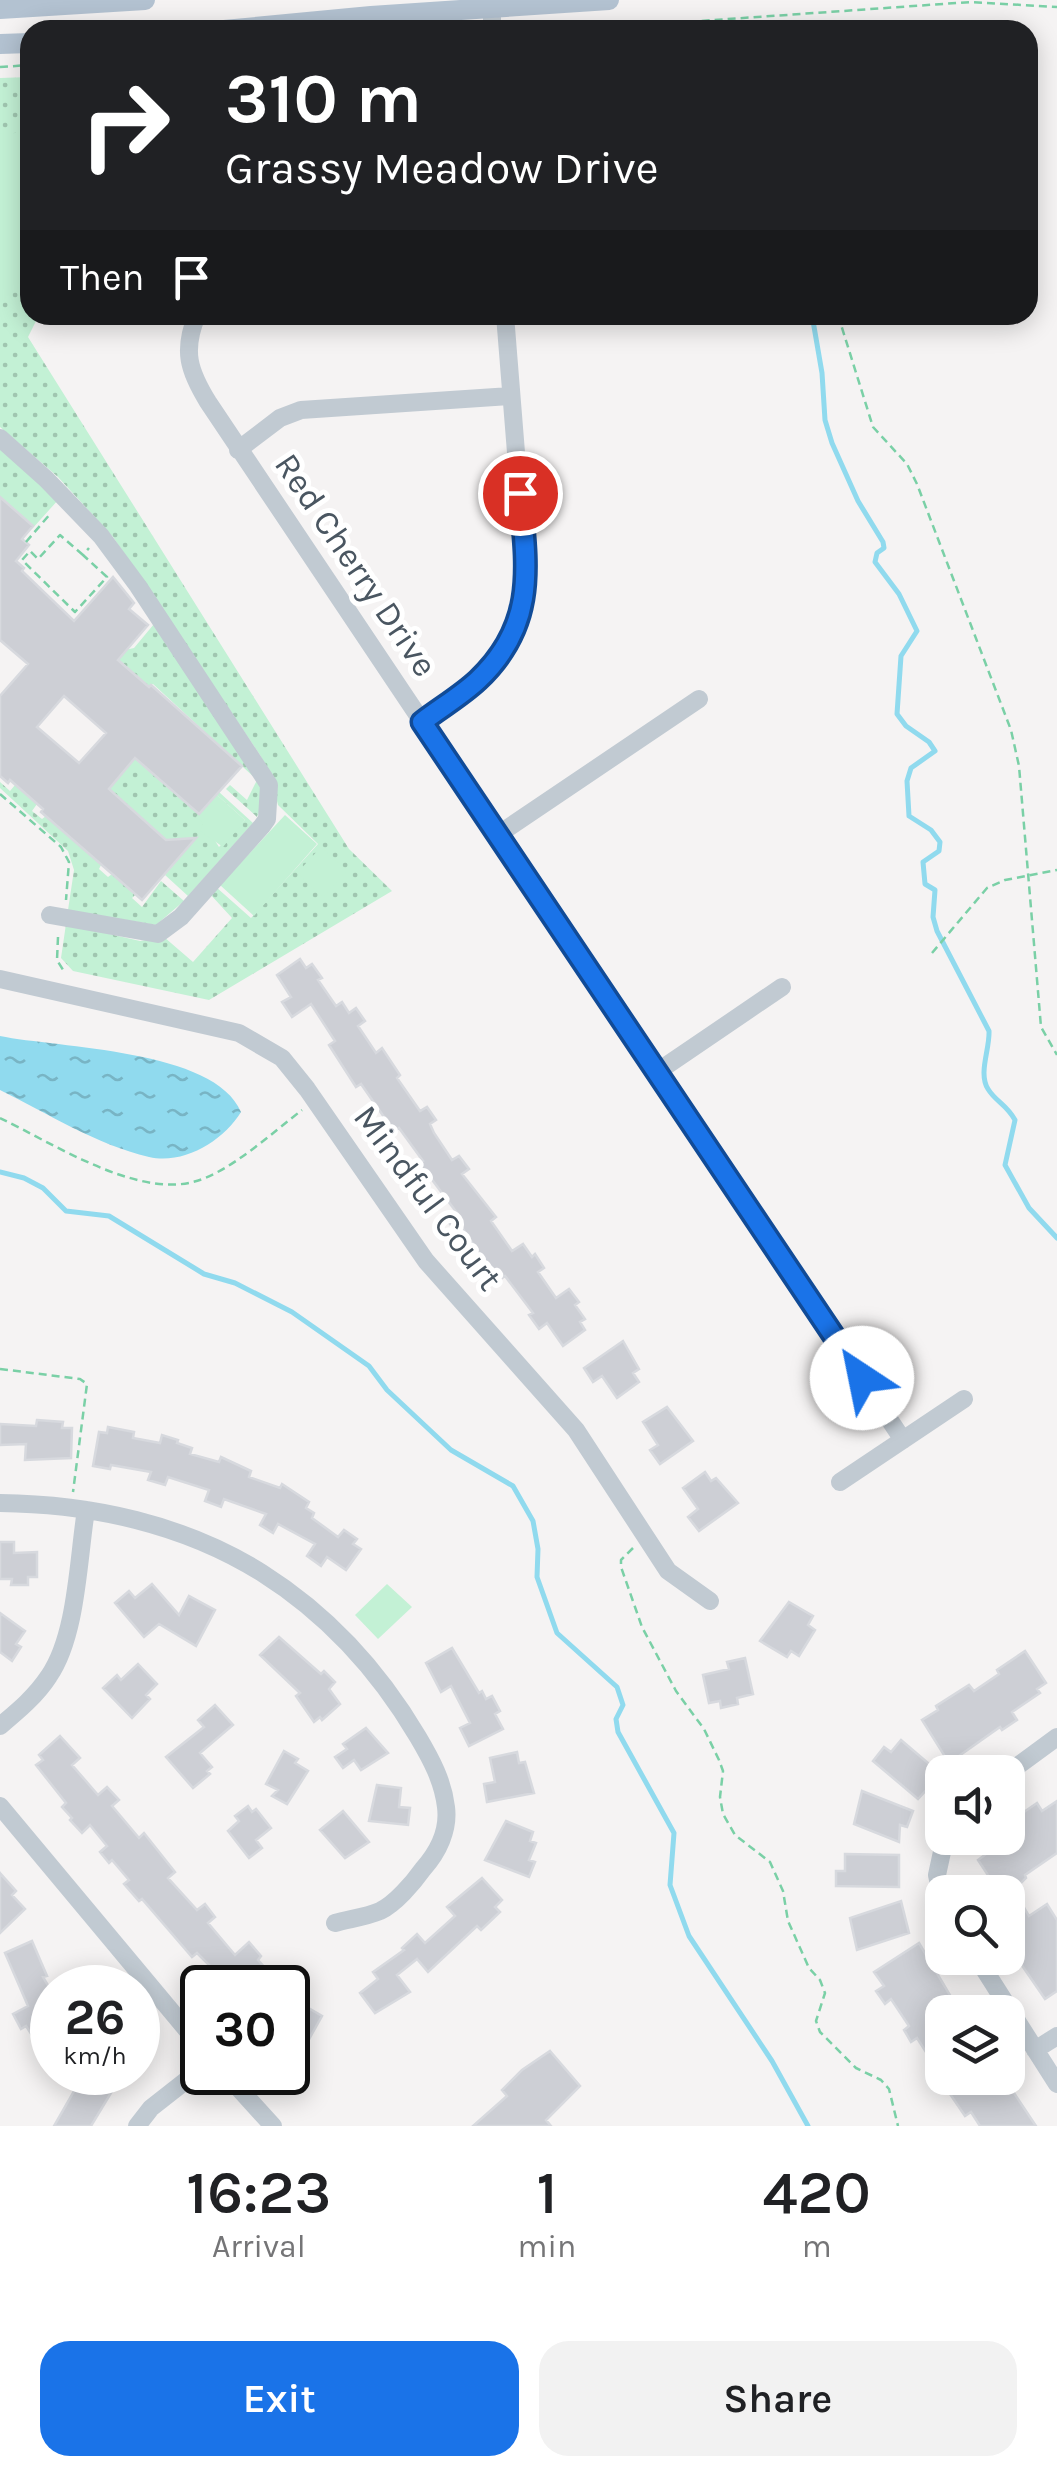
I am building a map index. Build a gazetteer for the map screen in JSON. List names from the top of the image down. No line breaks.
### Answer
{"streets":{"street":["Red Cherry Drive","Mindful Court"]},"page":{"turn":["310 m","Grassy Meadow Drive"],"then":"Then","speed":"26 km/h","limit":"30","eta":["16:23","Arrival","1","min","420","m"],"buttons":["Exit","Share"]}}
